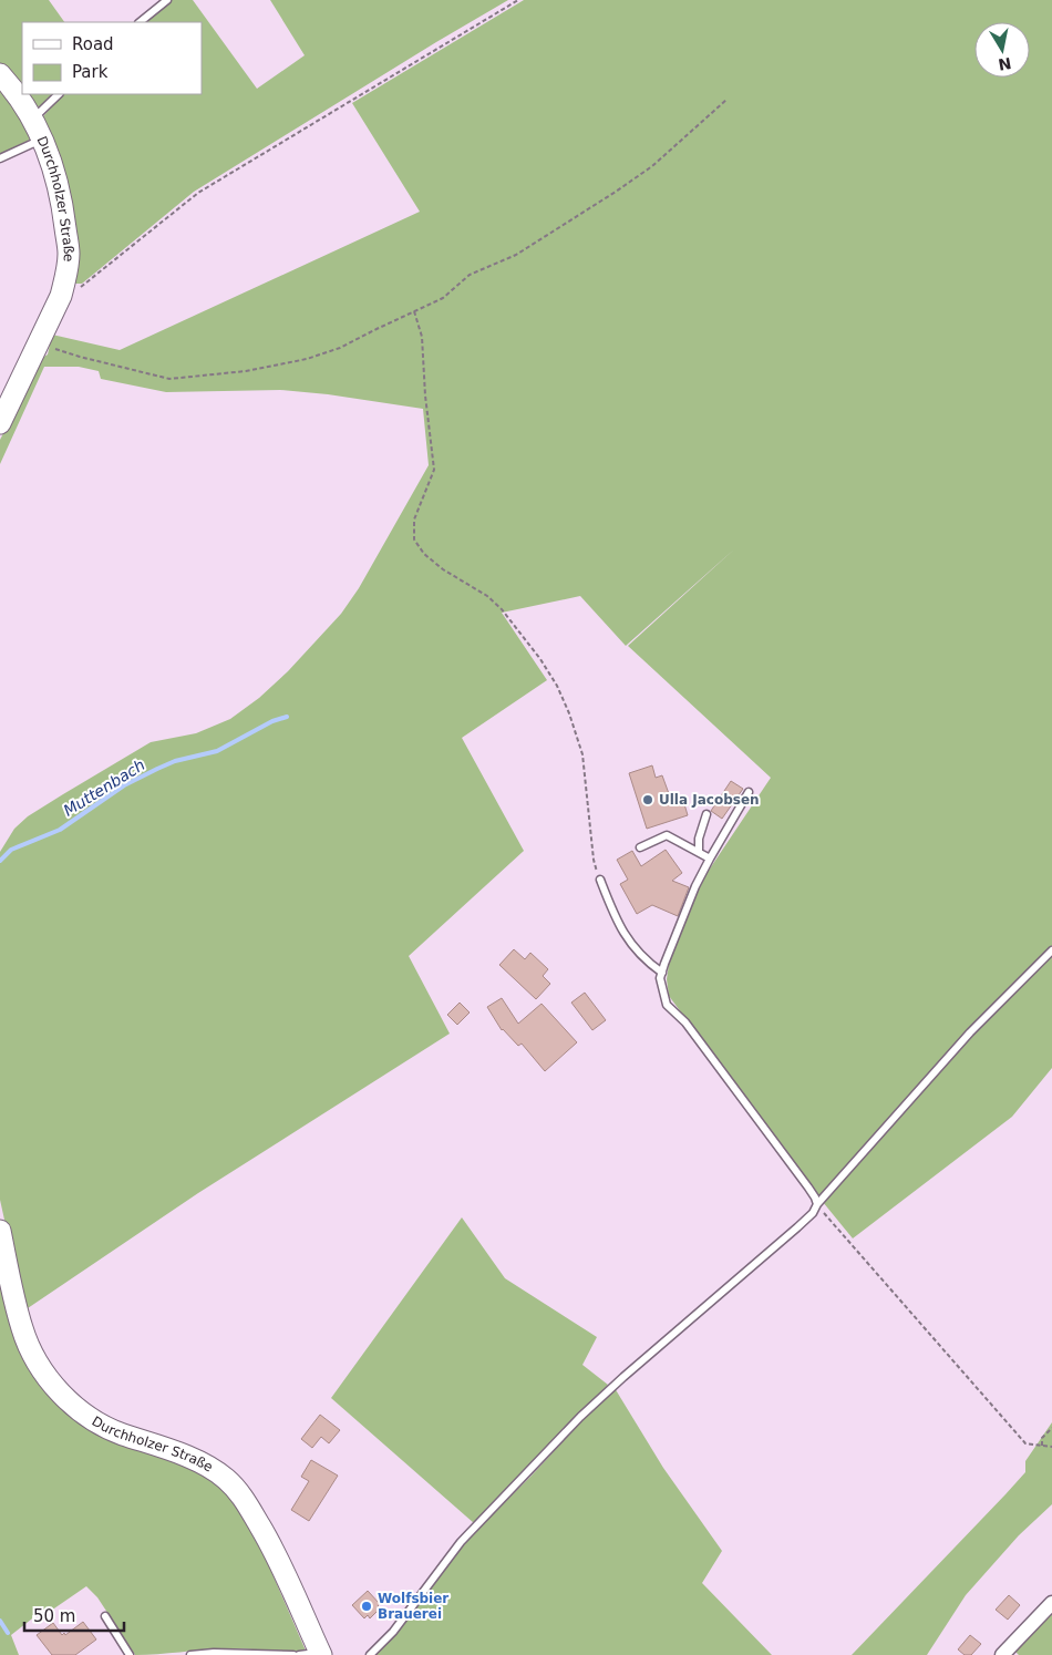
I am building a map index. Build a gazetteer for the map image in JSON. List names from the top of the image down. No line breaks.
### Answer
{"streets":{"main road":["Durchholzer Straße"]},"water":["Muttenbach"],"places":["Ulla Jacobsen","Wolfsbier Brauerei"],"legend":["Road","Park"],"scale_bar":"50 m","north":"bottom"}
